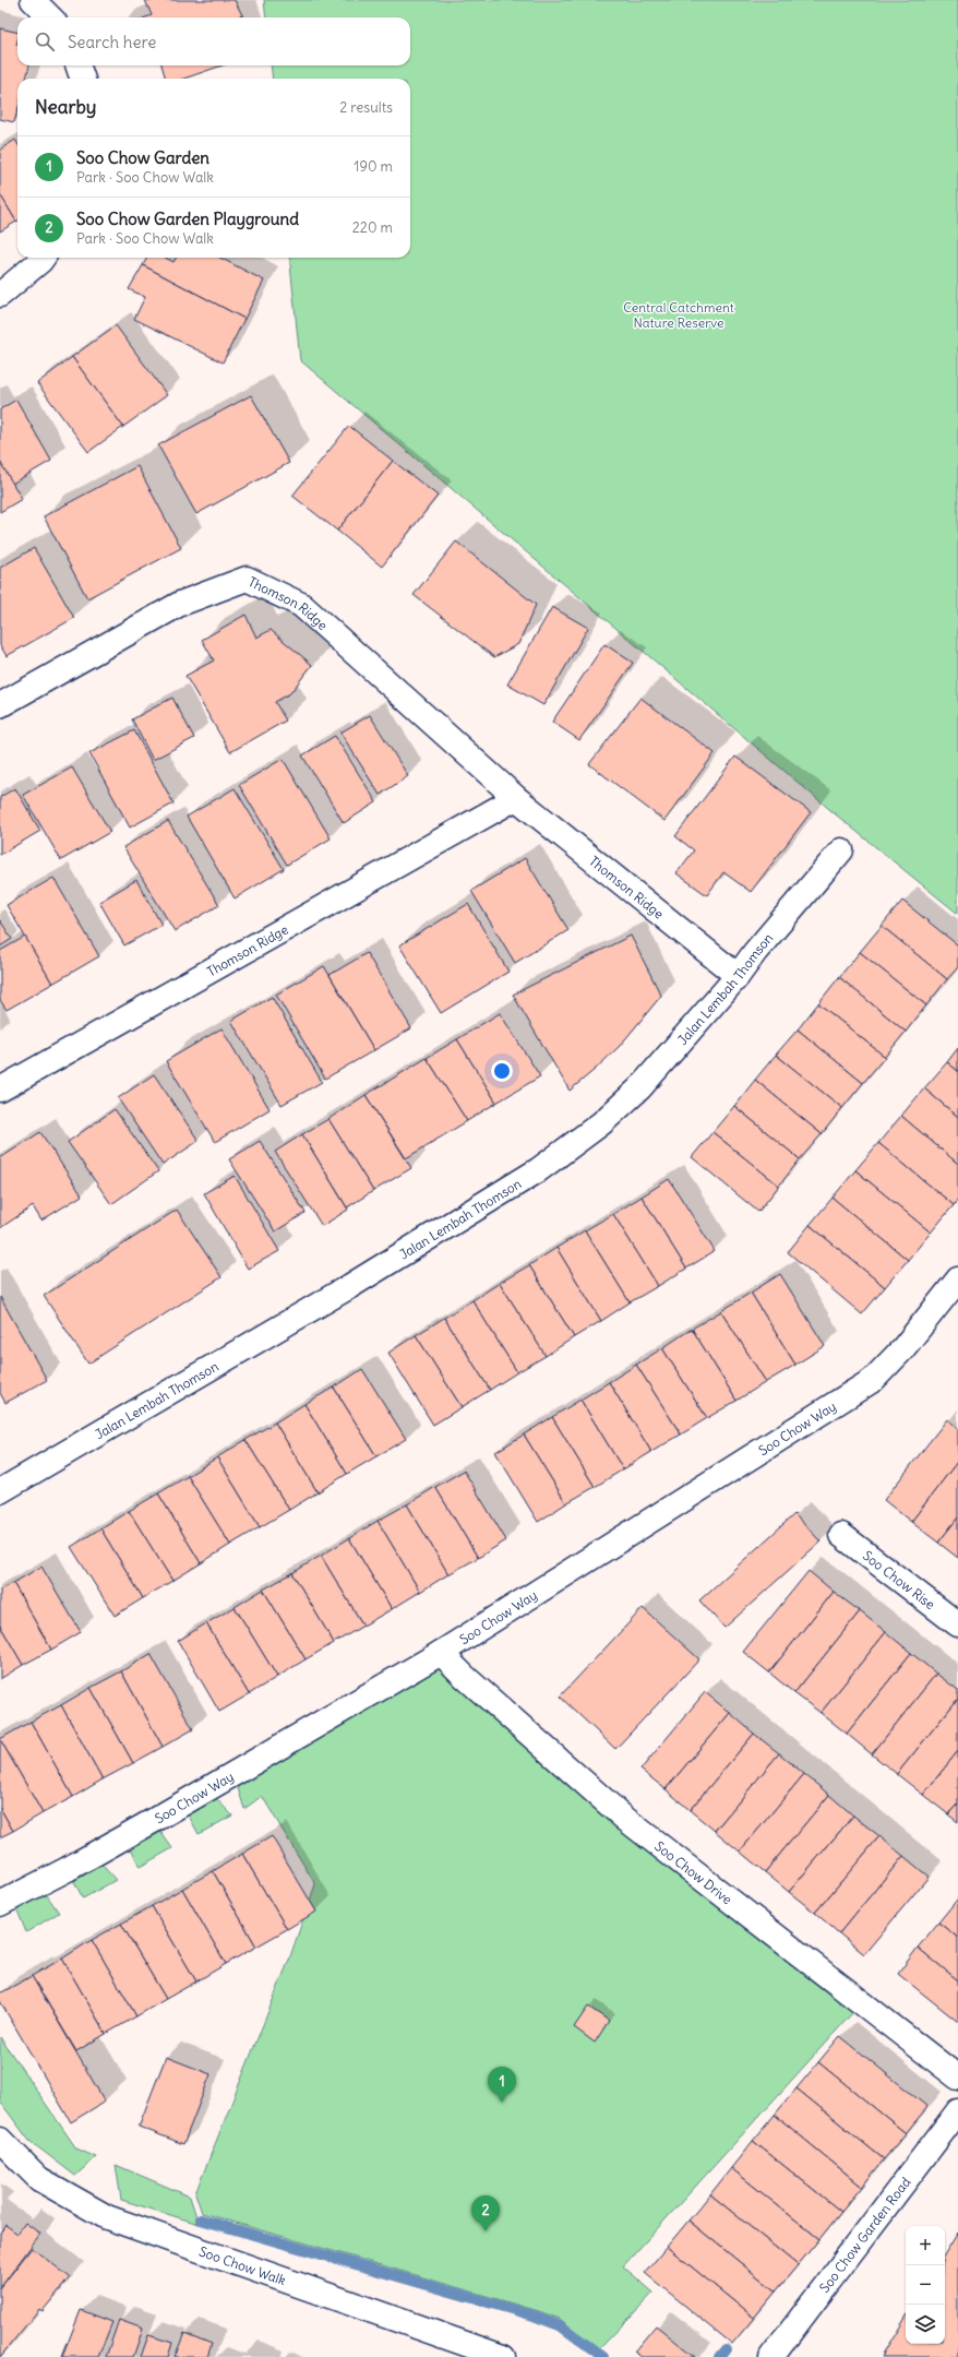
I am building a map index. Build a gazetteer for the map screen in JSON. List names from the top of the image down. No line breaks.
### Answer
{"streets":{"street":["Thomson Ridge","Jalan Lembah Thomson","Soo Chow Way","Soo Chow Rise","Soo Chow Drive","Soo Chow Garden Road","Soo Chow Walk"]},"crossings":[["Thomson Ridge","Jalan Lembah Thomson"],["Soo Chow Way","Soo Chow Drive"]],"parks":["Central Catchment Nature Reserve"],"page":{"search":"Search here","heading":["Nearby","2 results"],"list":[{"mark":"1","name":"Soo Chow Garden","note":"Park · Soo Chow Walk","value":"190 m"},{"mark":"2","name":"Soo Chow Garden Playground","note":"Park · Soo Chow Walk","value":"220 m"}],"pins":["1","2"],"map_buttons":["+","−"]}}
